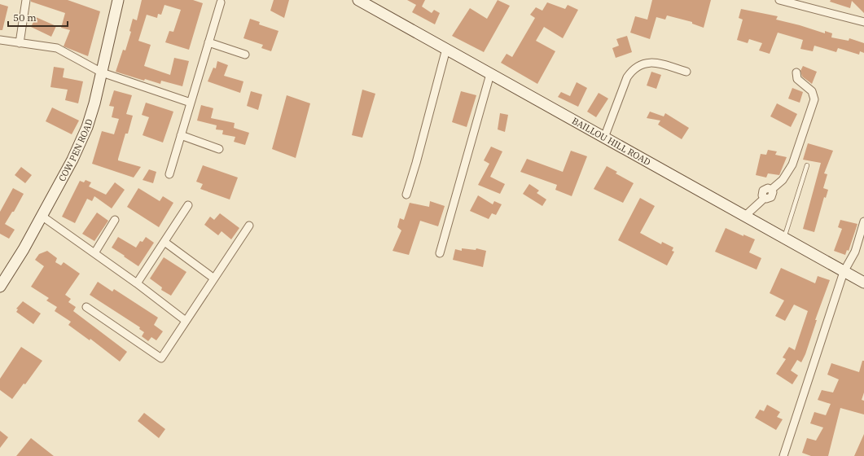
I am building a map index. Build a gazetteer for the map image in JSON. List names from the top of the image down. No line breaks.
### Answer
{"streets":{"main road":["BAILLOU HILL ROAD","COW PEN ROAD"]},"scale_bar":"50 m"}
